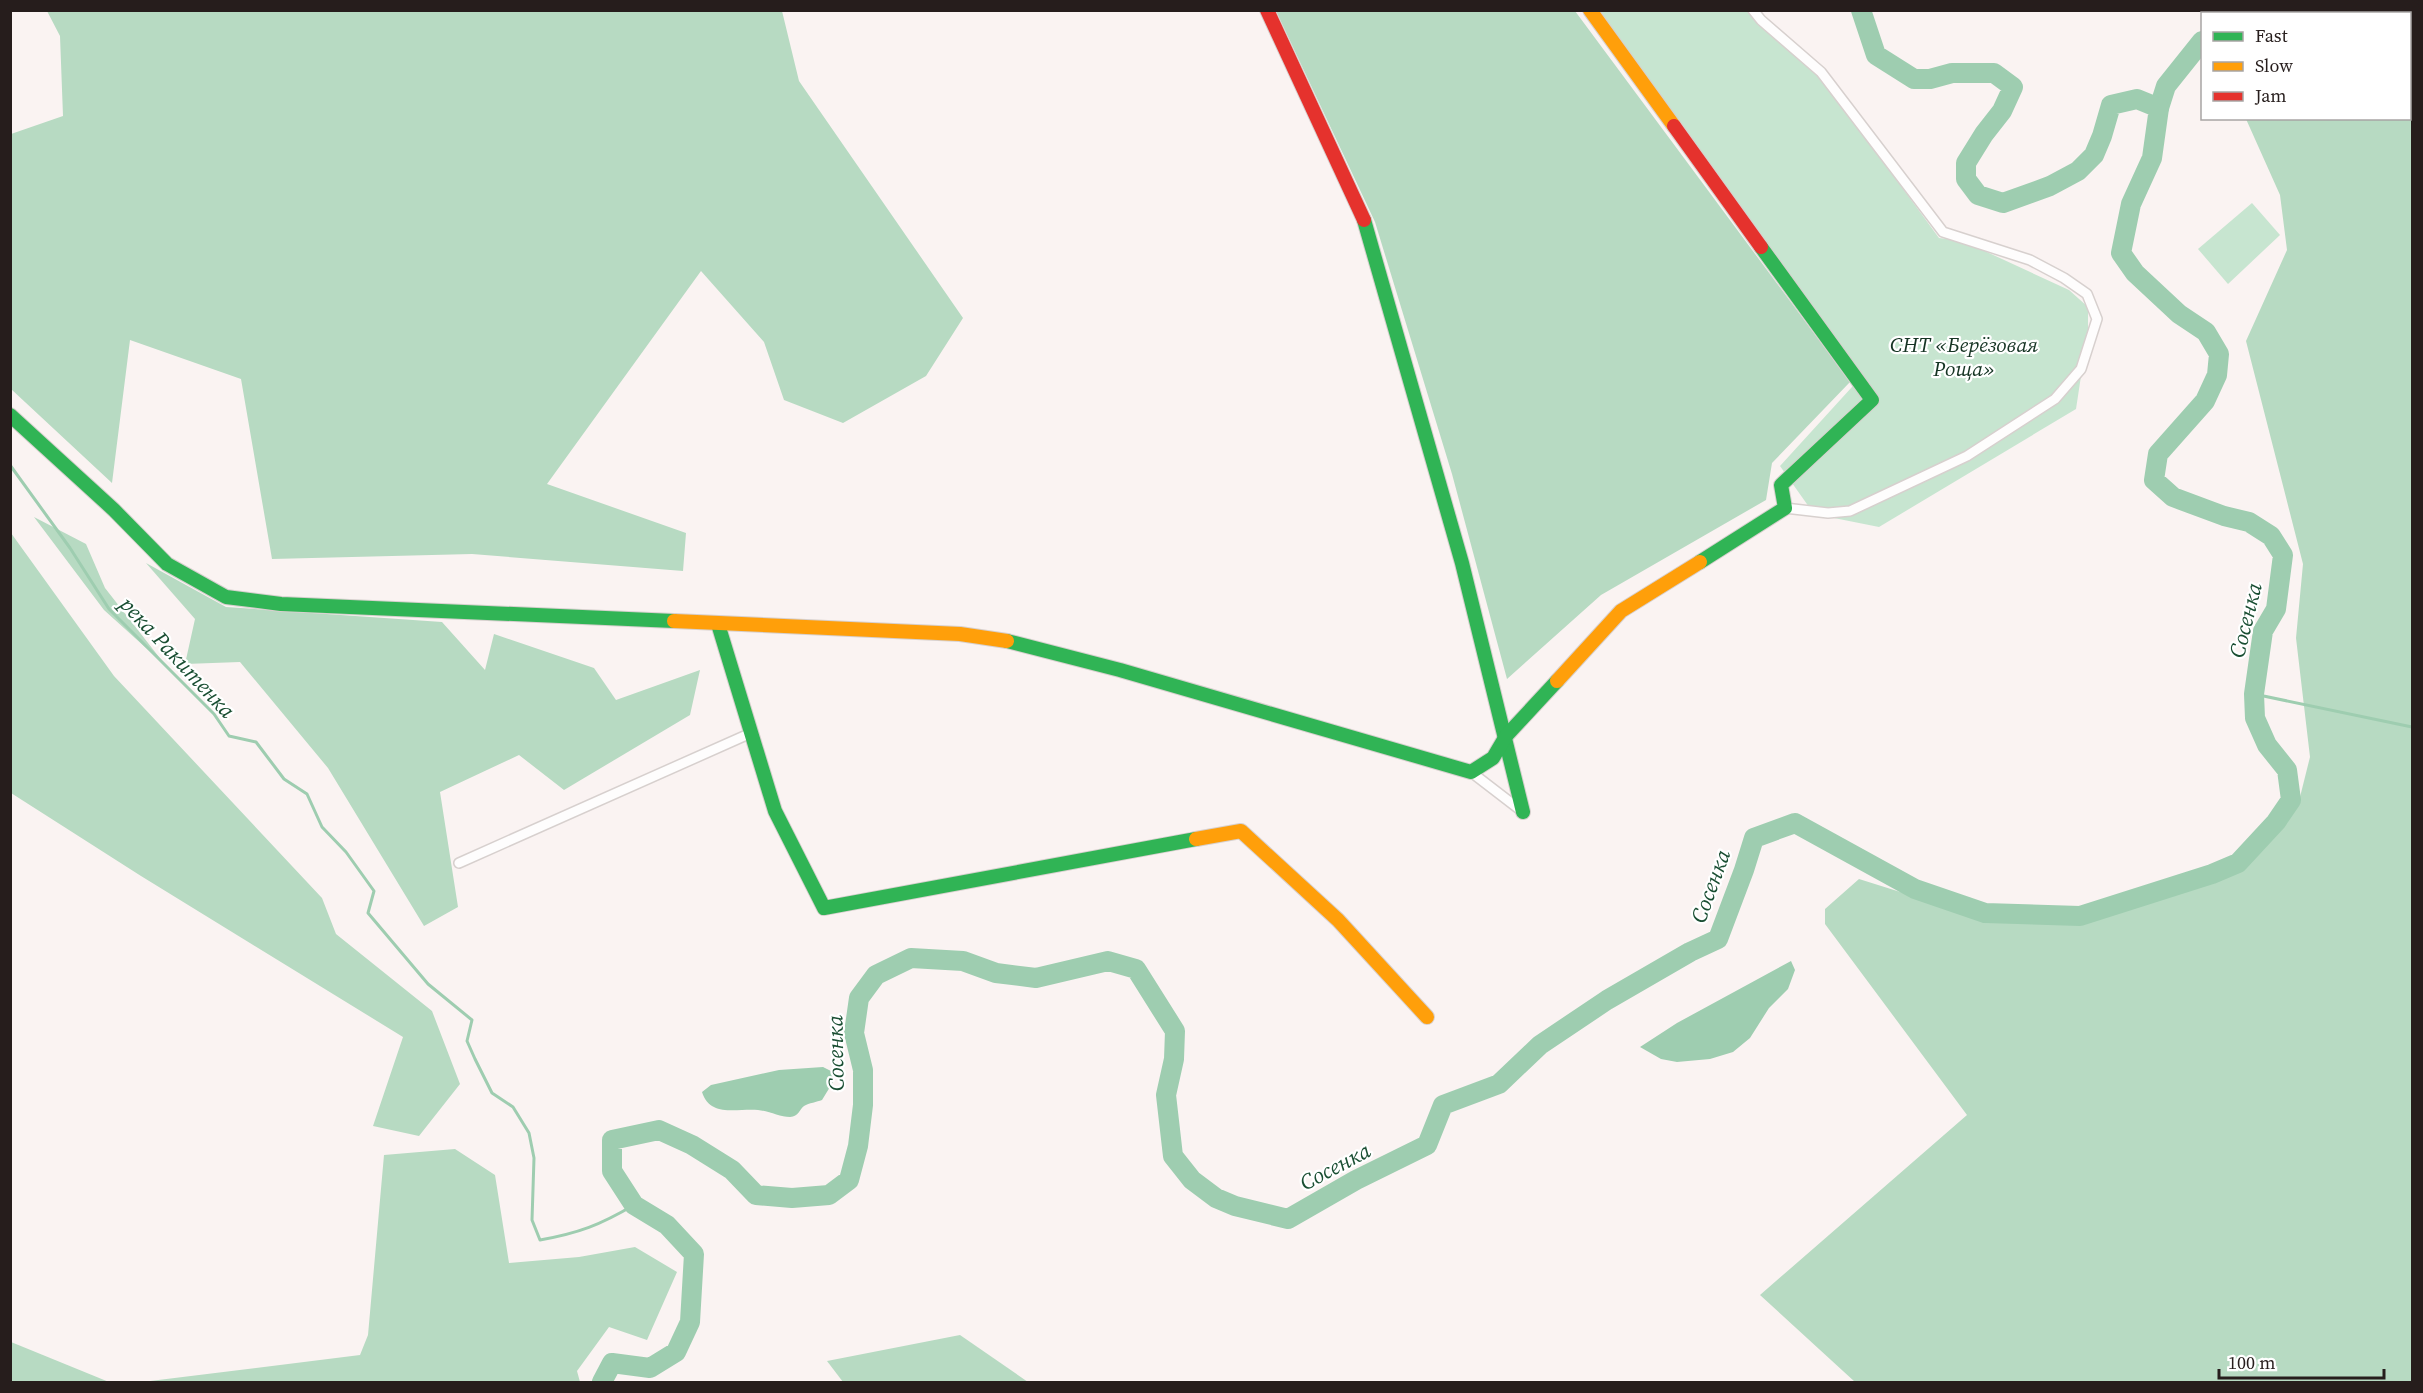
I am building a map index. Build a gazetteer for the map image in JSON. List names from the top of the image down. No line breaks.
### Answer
{"water":["Сосенка","река Ракитенка"],"parks":["СНТ «Берёзовая Роща»"],"legend":["Fast","Slow","Jam"],"scale_bar":"100 m"}
